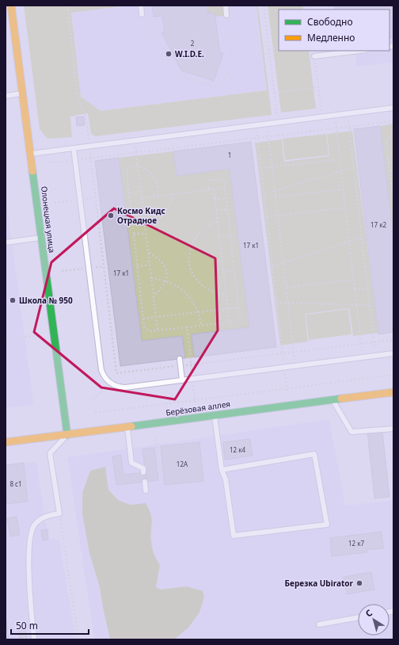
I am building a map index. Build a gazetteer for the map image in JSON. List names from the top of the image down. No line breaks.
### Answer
{"streets":{"street":["Олонецкая улица","Берёзовая аллея"]},"crossings":[["Олонецкая улица","Берёзовая аллея"]],"places":["W.I.D.E.","Космо Кидс Отрадное","Школа № 950","Березка Ubirator"],"house_numbers":["2","1","17 к2","17 к1","17 к1","12 к4","12А","8 с1","12 к7"],"legend":["Свободно","Медленно"],"scale_bar":"50 m","north":"top left"}
